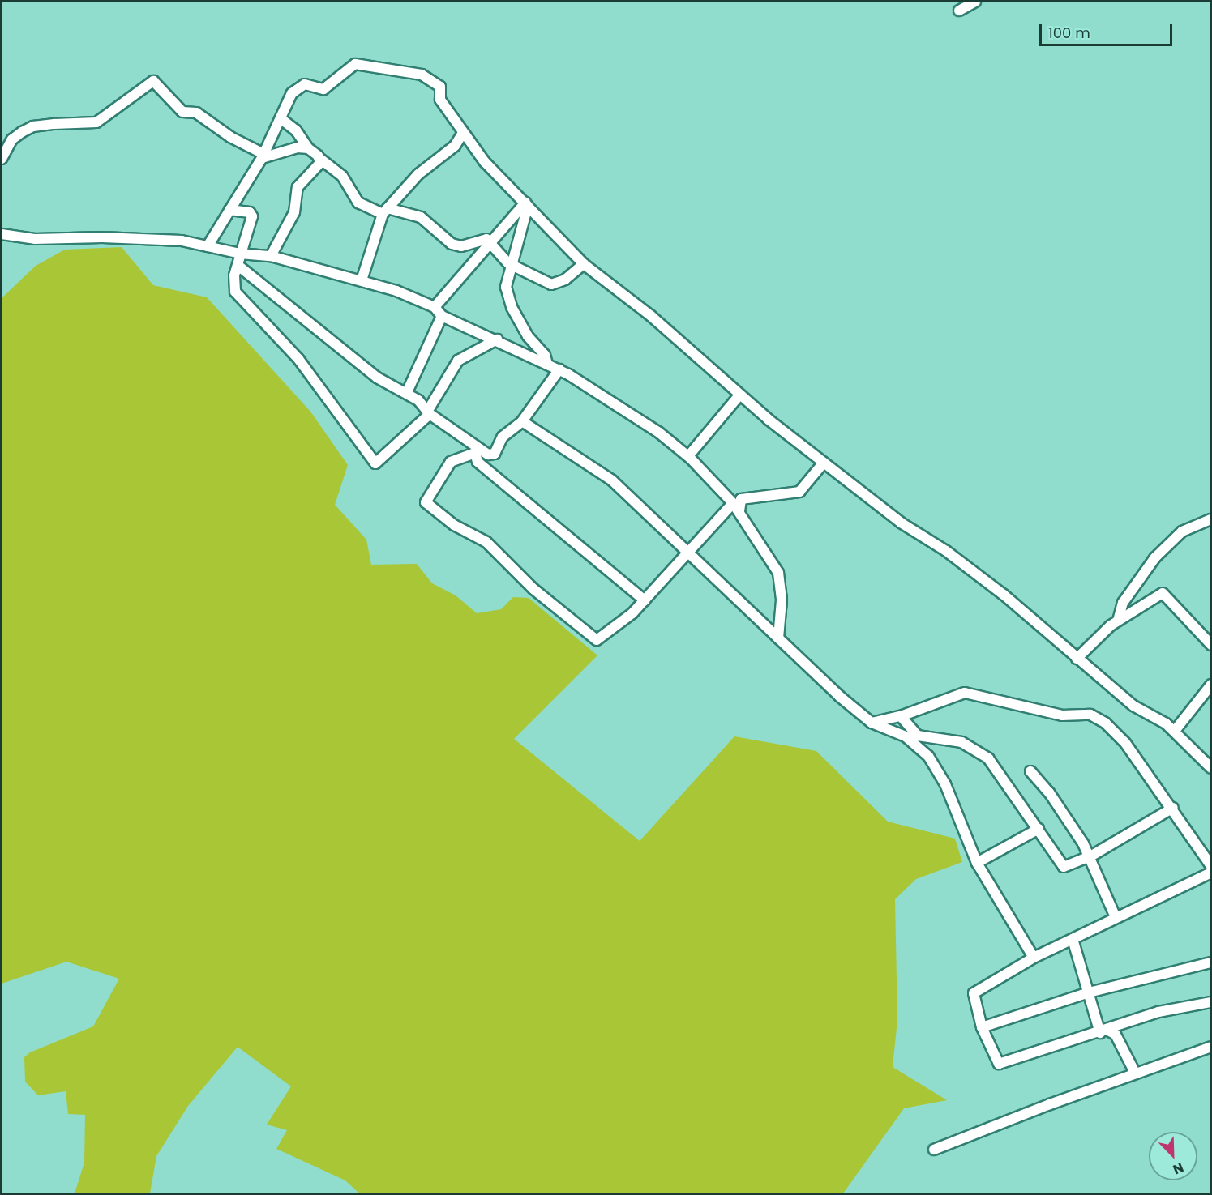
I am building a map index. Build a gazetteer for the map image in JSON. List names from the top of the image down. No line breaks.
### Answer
{"scale_bar":"100 m","north":"bottom right"}
